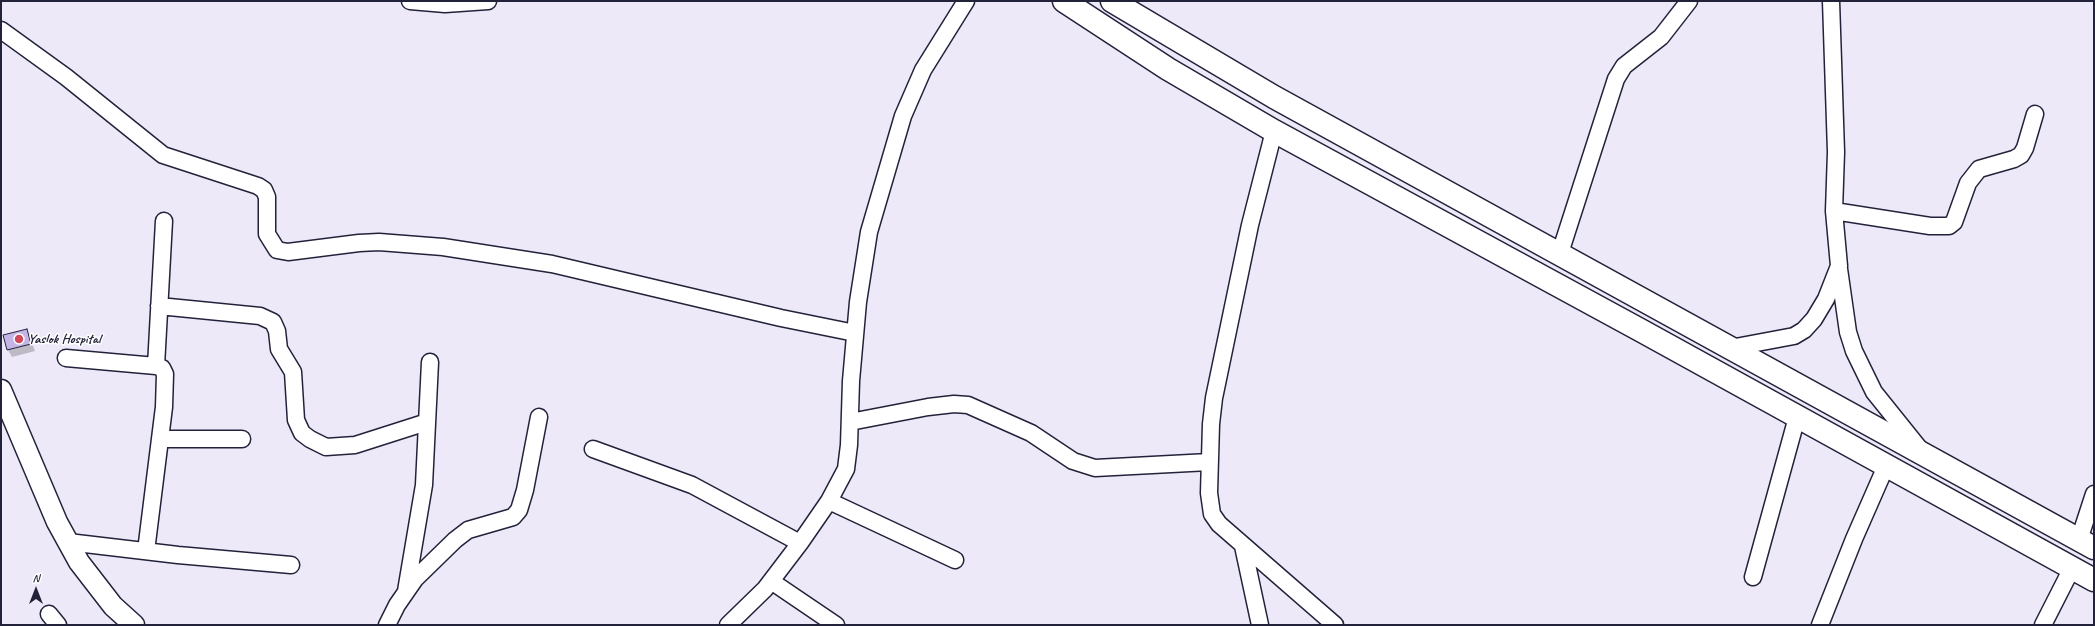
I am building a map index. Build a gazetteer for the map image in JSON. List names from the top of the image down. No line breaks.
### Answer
{"places":["Yaslok Hospital"],"north":"top"}
